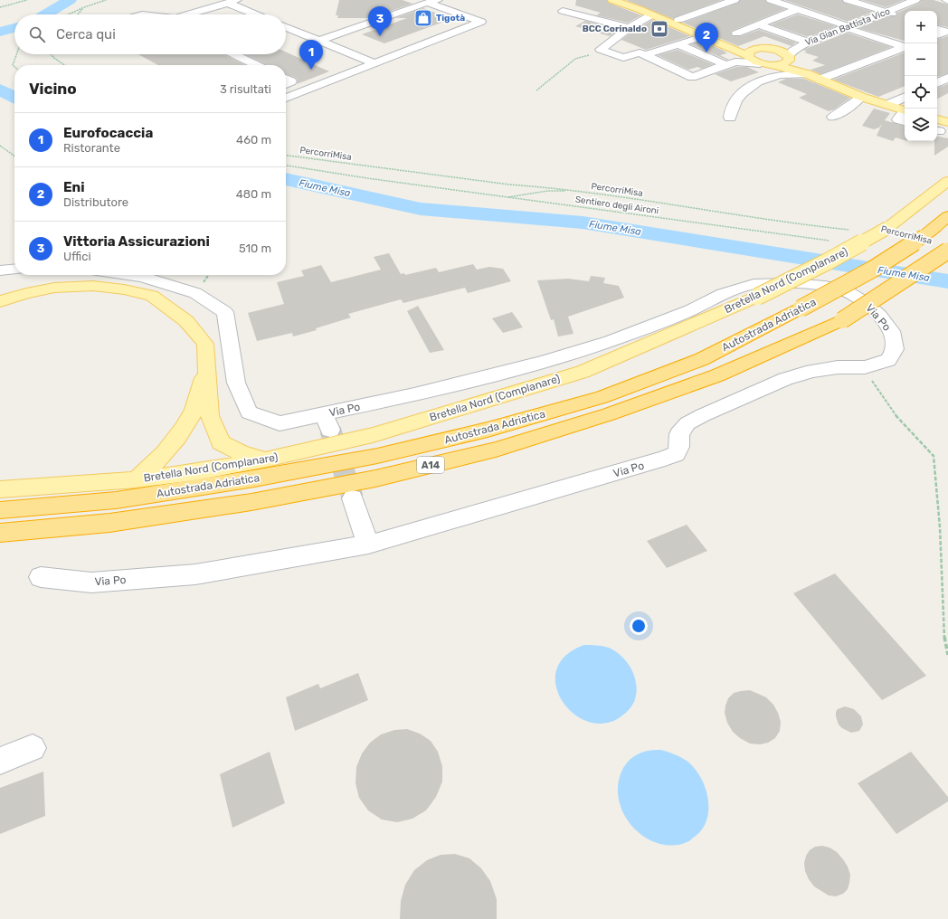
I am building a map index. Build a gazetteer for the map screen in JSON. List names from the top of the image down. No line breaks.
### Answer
{"streets":{"highway":["Autostrada Adriatica","A14"],"main road":["Bretella Nord (Complanare)"],"street":["Via Gian Battista Vico","Via Po"],"path":["PercorriMisa","Sentiero degli Aironi"]},"water":["Fiume Misa"],"places":{"shop":["Tigotà"],"bank":["BCC Corinaldo"]},"page":{"pins":["3","2","1"],"map_buttons":["+","−"],"search":"Cerca qui","heading":["Vicino","3 risultati"],"list":[{"mark":"1","name":"Eurofocaccia","note":"Ristorante","value":"460 m"},{"mark":"2","name":"Eni","note":"Distributore","value":"480 m"},{"mark":"3","name":"Vittoria Assicurazioni","note":"Uffici","value":"510 m"}]}}
